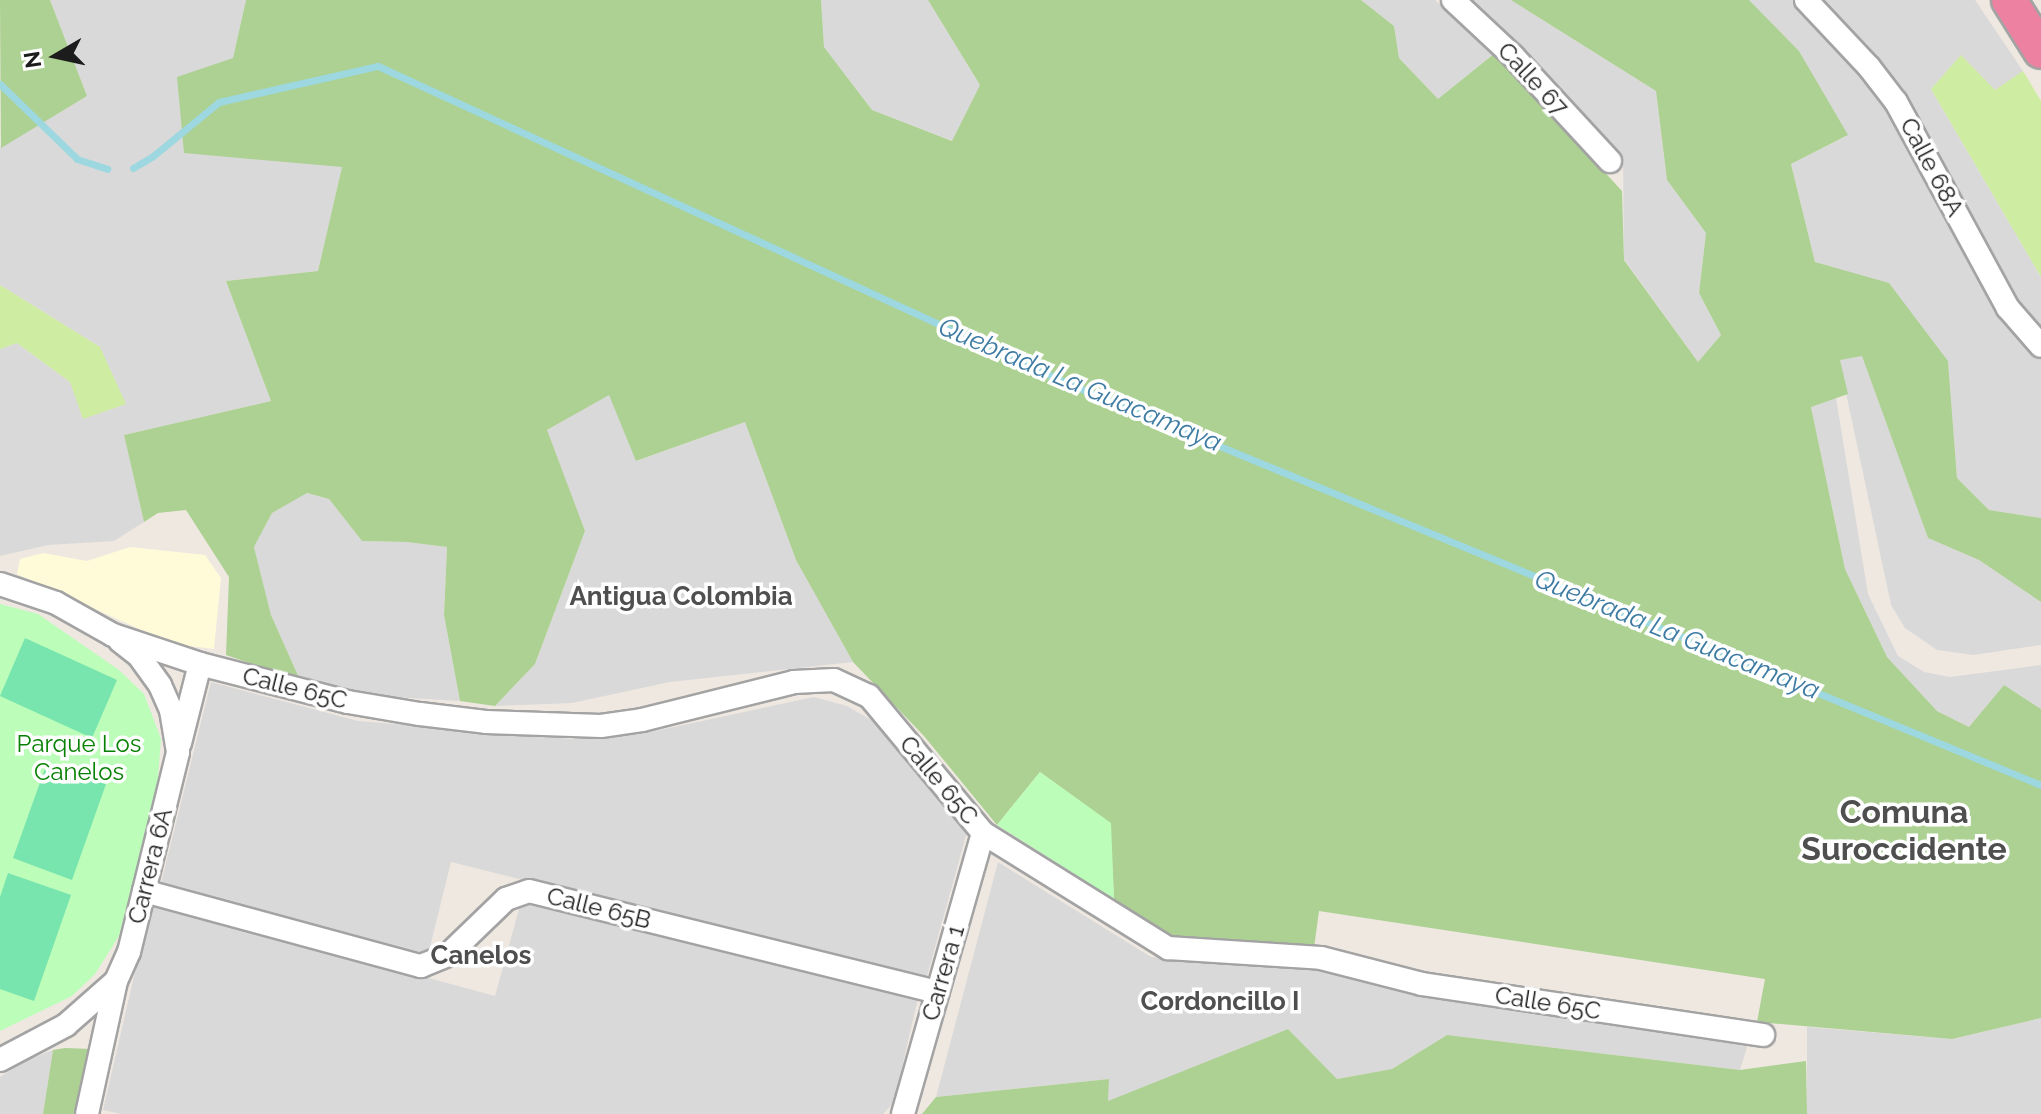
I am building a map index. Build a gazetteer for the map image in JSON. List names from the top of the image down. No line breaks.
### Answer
{"streets":{"street":["Calle 67","Calle 68A","Calle 65C","Carrera 6A","Calle 65B","Carrera 1"]},"crossings":[["Calle 65C","Carrera 6A"],["Calle 65C","Carrera 1"],["Carrera 6A","Calle 65B"],["Calle 65B","Carrera 1"]],"districts":["Antigua Colombia","Comuna Suroccidente","Canelos","Cordoncillo I"],"water":["Quebrada La Guacamaya"],"parks":["Parque Los Canelos"],"north":"left"}
